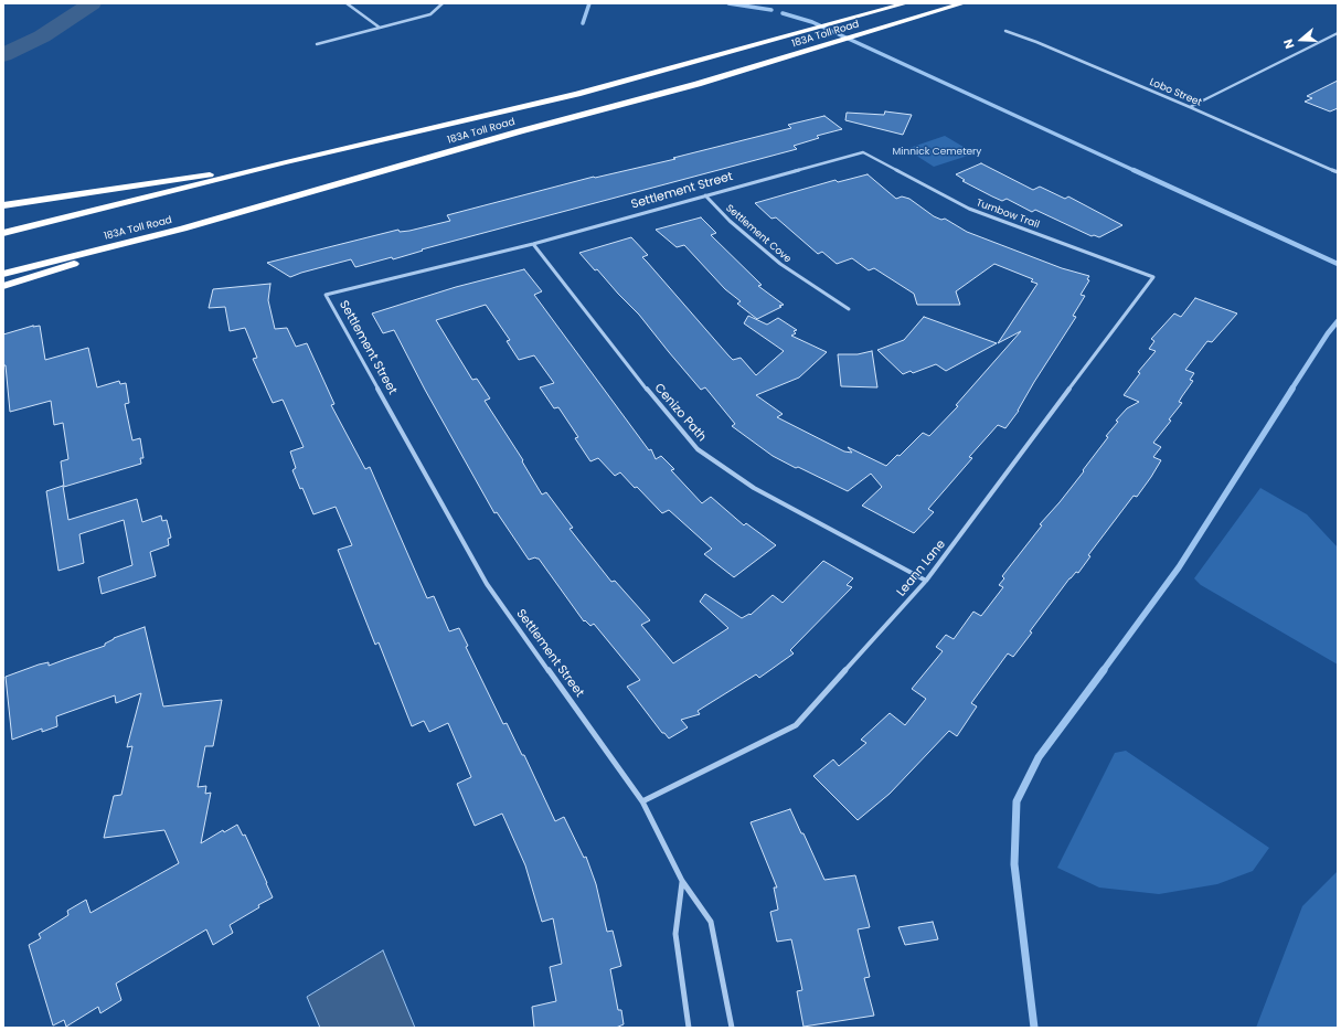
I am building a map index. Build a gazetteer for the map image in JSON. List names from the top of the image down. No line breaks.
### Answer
{"streets":{"highway":["183A Toll Road"],"street":["Lobo Street","Settlement Street","Turnbow Trail","Settlement Cove","Cenizo Path","Leann Lane"]},"crossings":[["Settlement Street","Turnbow Trail"],["Settlement Street","Settlement Cove"],["Settlement Street","Cenizo Path"],["Settlement Street","Leann Lane"],["Turnbow Trail","Leann Lane"],["Cenizo Path","Leann Lane"]],"parks":["Minnick Cemetery"],"north":"left"}
